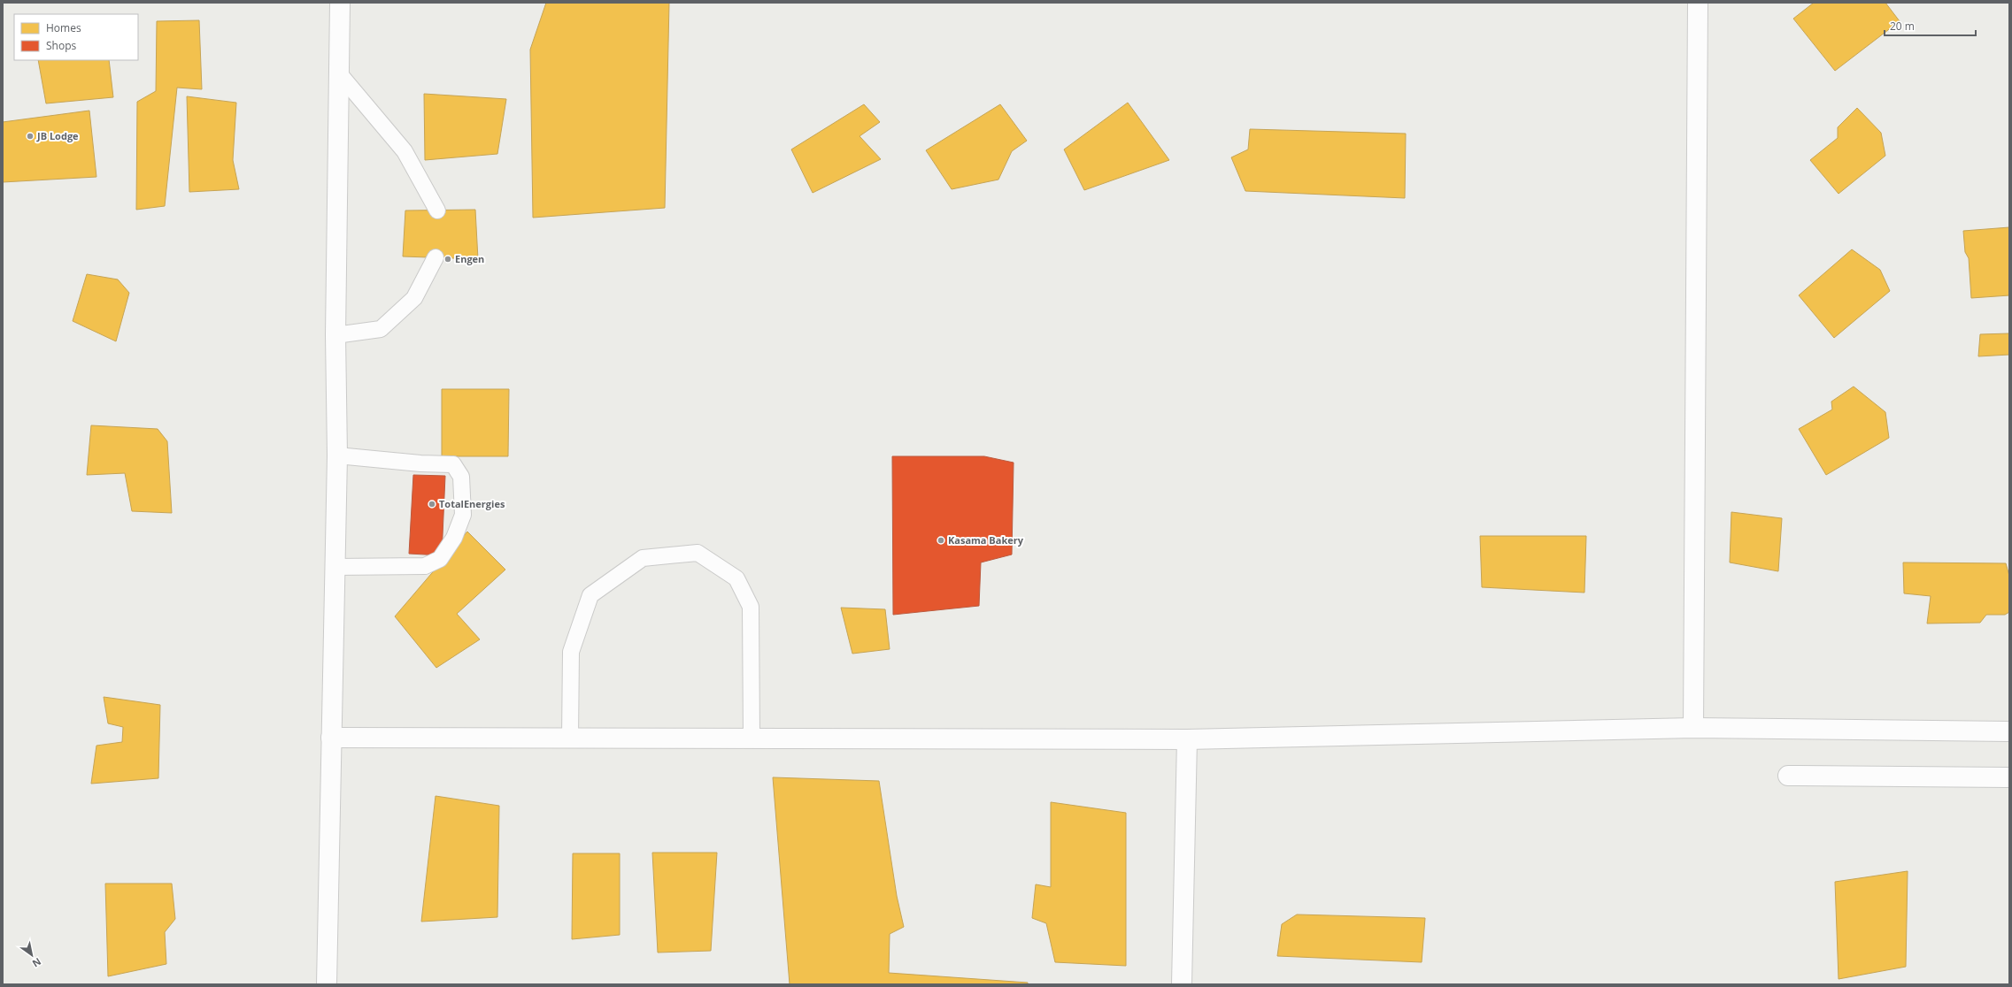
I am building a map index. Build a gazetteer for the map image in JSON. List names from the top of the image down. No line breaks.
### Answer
{"places":["JB Lodge","Engen","TotalEnergies","Kasama Bakery"],"legend":["Homes","Shops"],"scale_bar":"20 m","north":"bottom right"}
